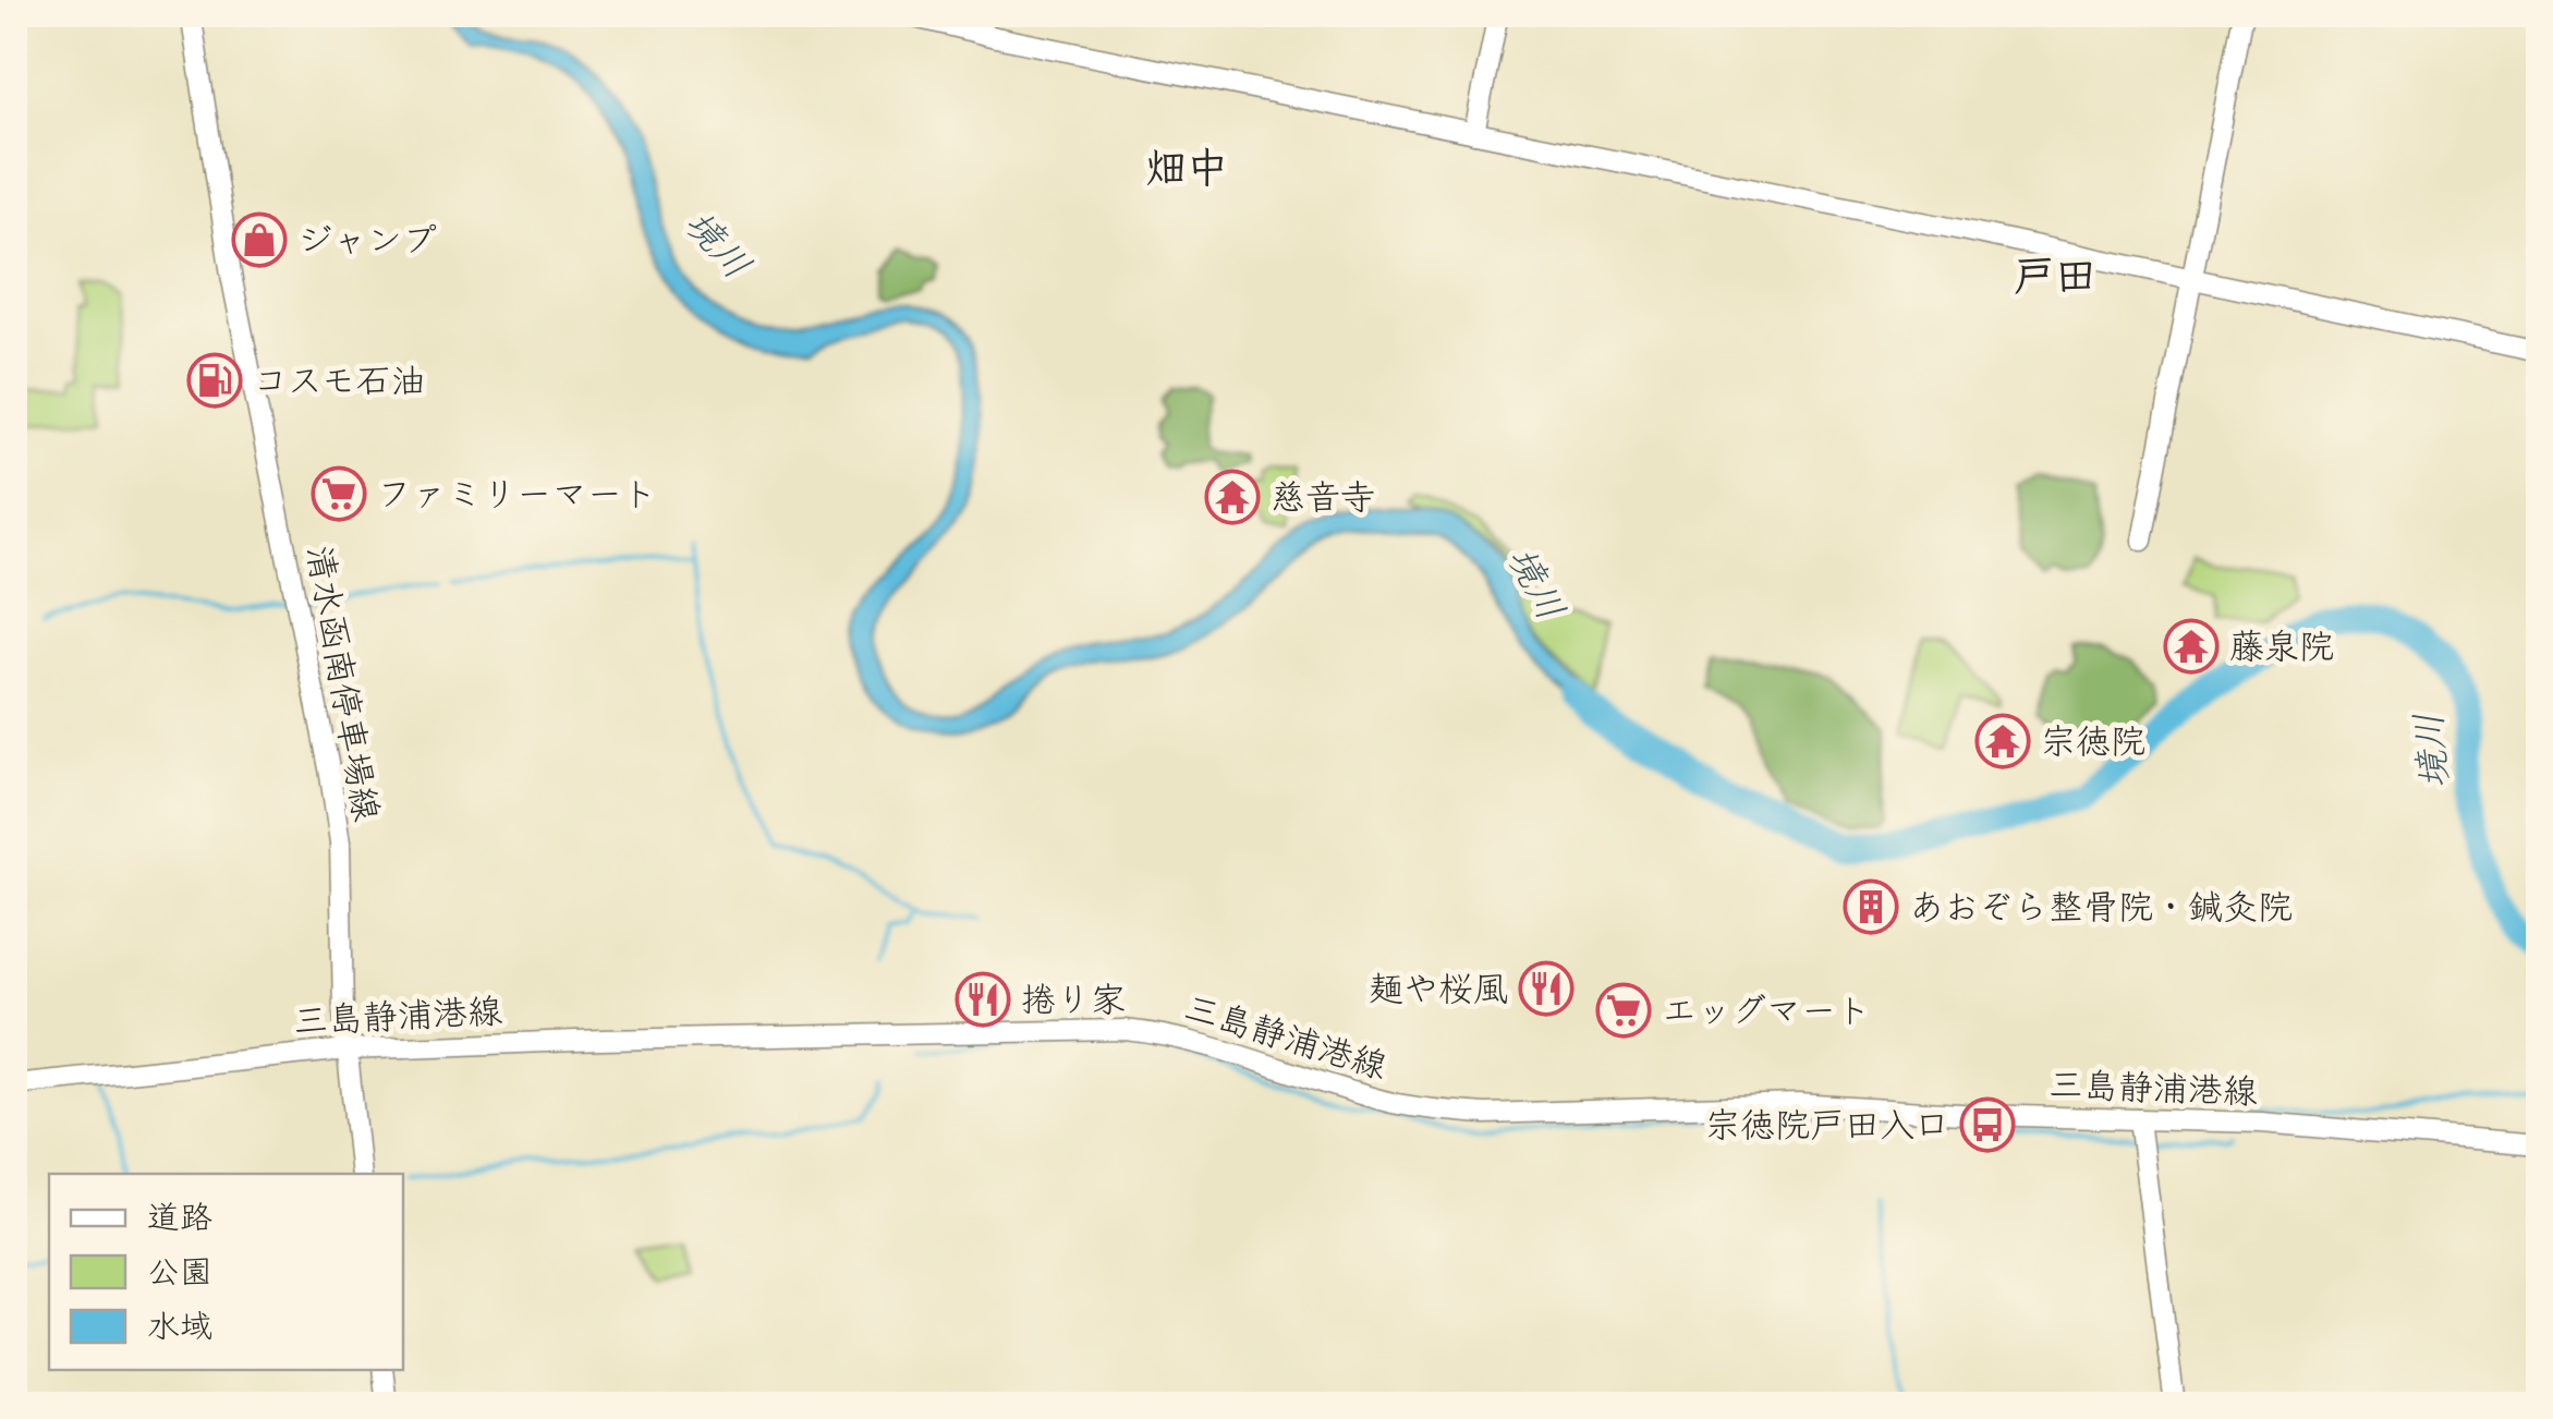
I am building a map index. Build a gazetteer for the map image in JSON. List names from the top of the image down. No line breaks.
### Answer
{"streets":{"main road":["清水函南停車場線","三島静浦港線"]},"crossings":[["清水函南停車場線","三島静浦港線"]],"districts":["畑中","戸田"],"water":["境川"],"places":{"shop":["ジャンプ"],"fuel station":["コスモ石油"],"supermarket":["ファミリーマート","エッグマート"],"temple":["慈音寺","藤泉院","宗徳院"],"building":["あおぞら整骨院・鍼灸院"],"restaurant":["麺や桜風","捲り家"],"bus stop":["宗徳院戸田入口"]},"legend":["道路","公園","水域"]}
